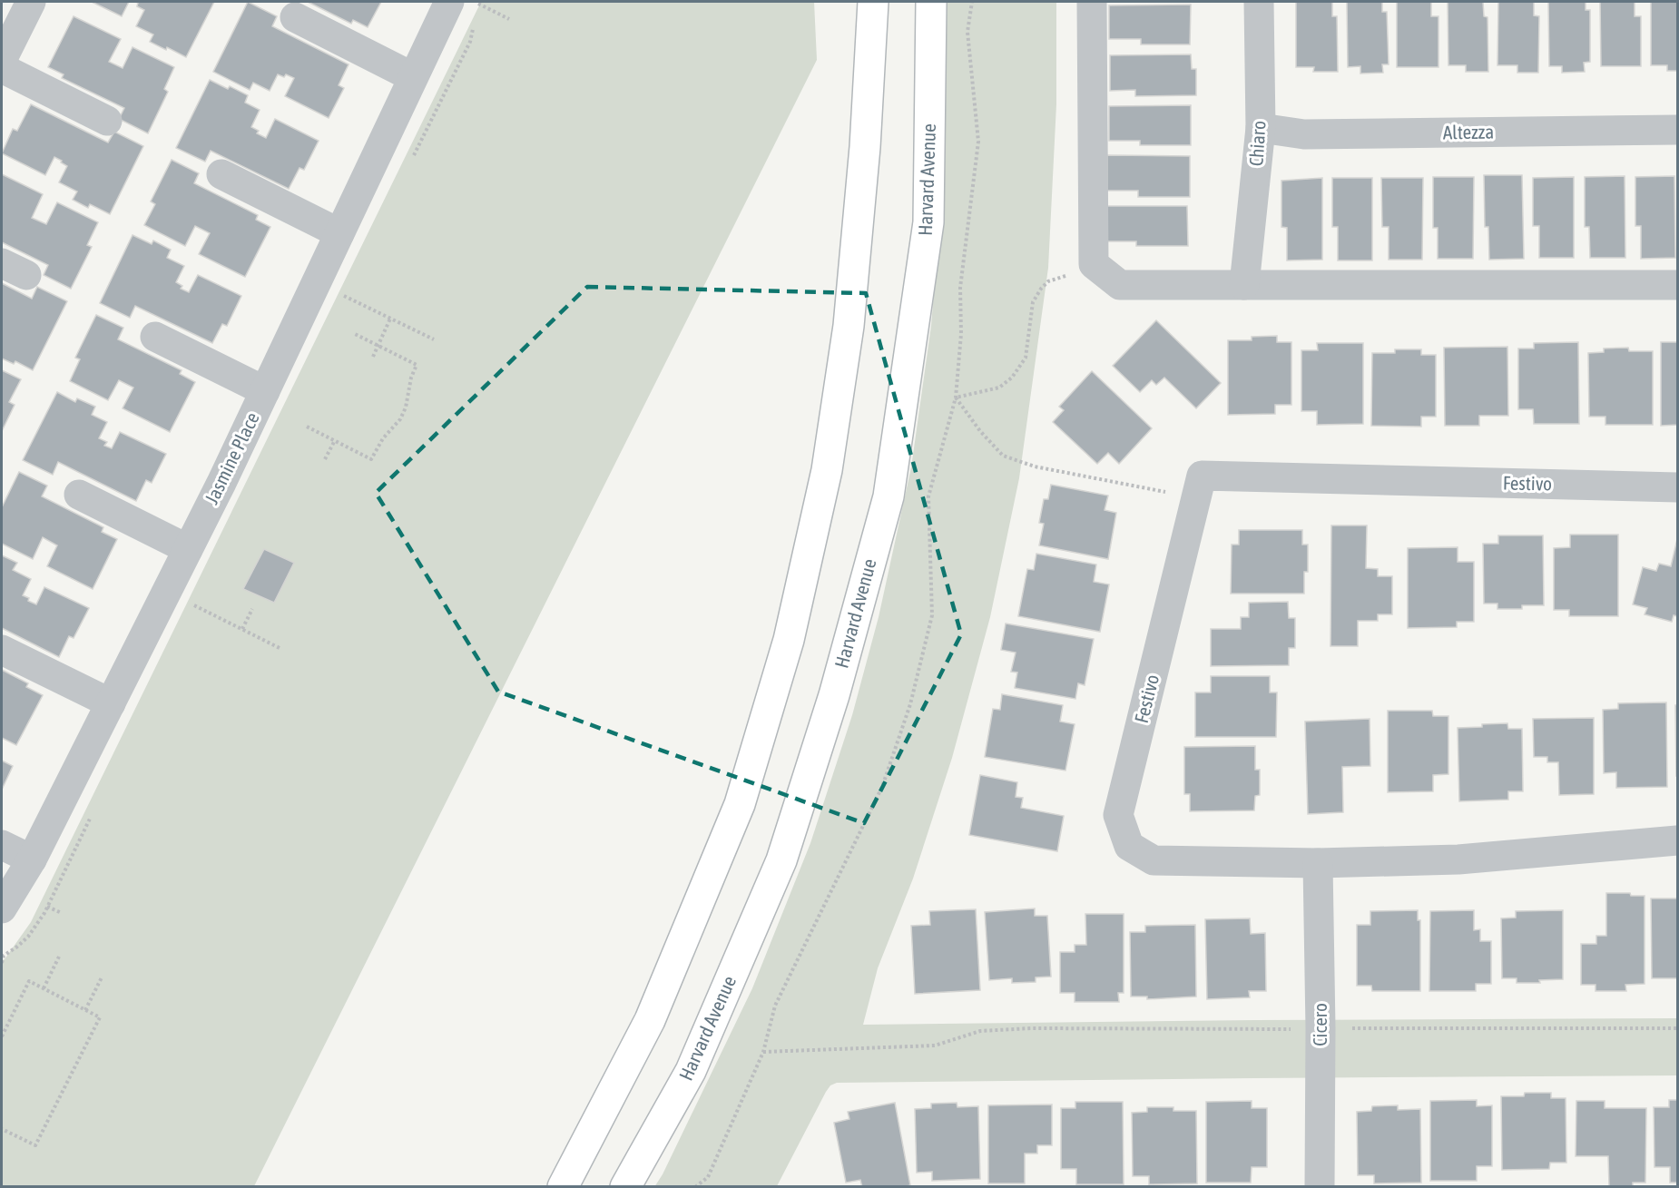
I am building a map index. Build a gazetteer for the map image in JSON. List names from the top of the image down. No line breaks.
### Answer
{"streets":{"main road":["Harvard Avenue"],"street":["Altezza","Chiaro","Jasmine Place","Festivo","Cicero"]},"crossings":[["Altezza","Chiaro"],["Festivo","Cicero"]]}
